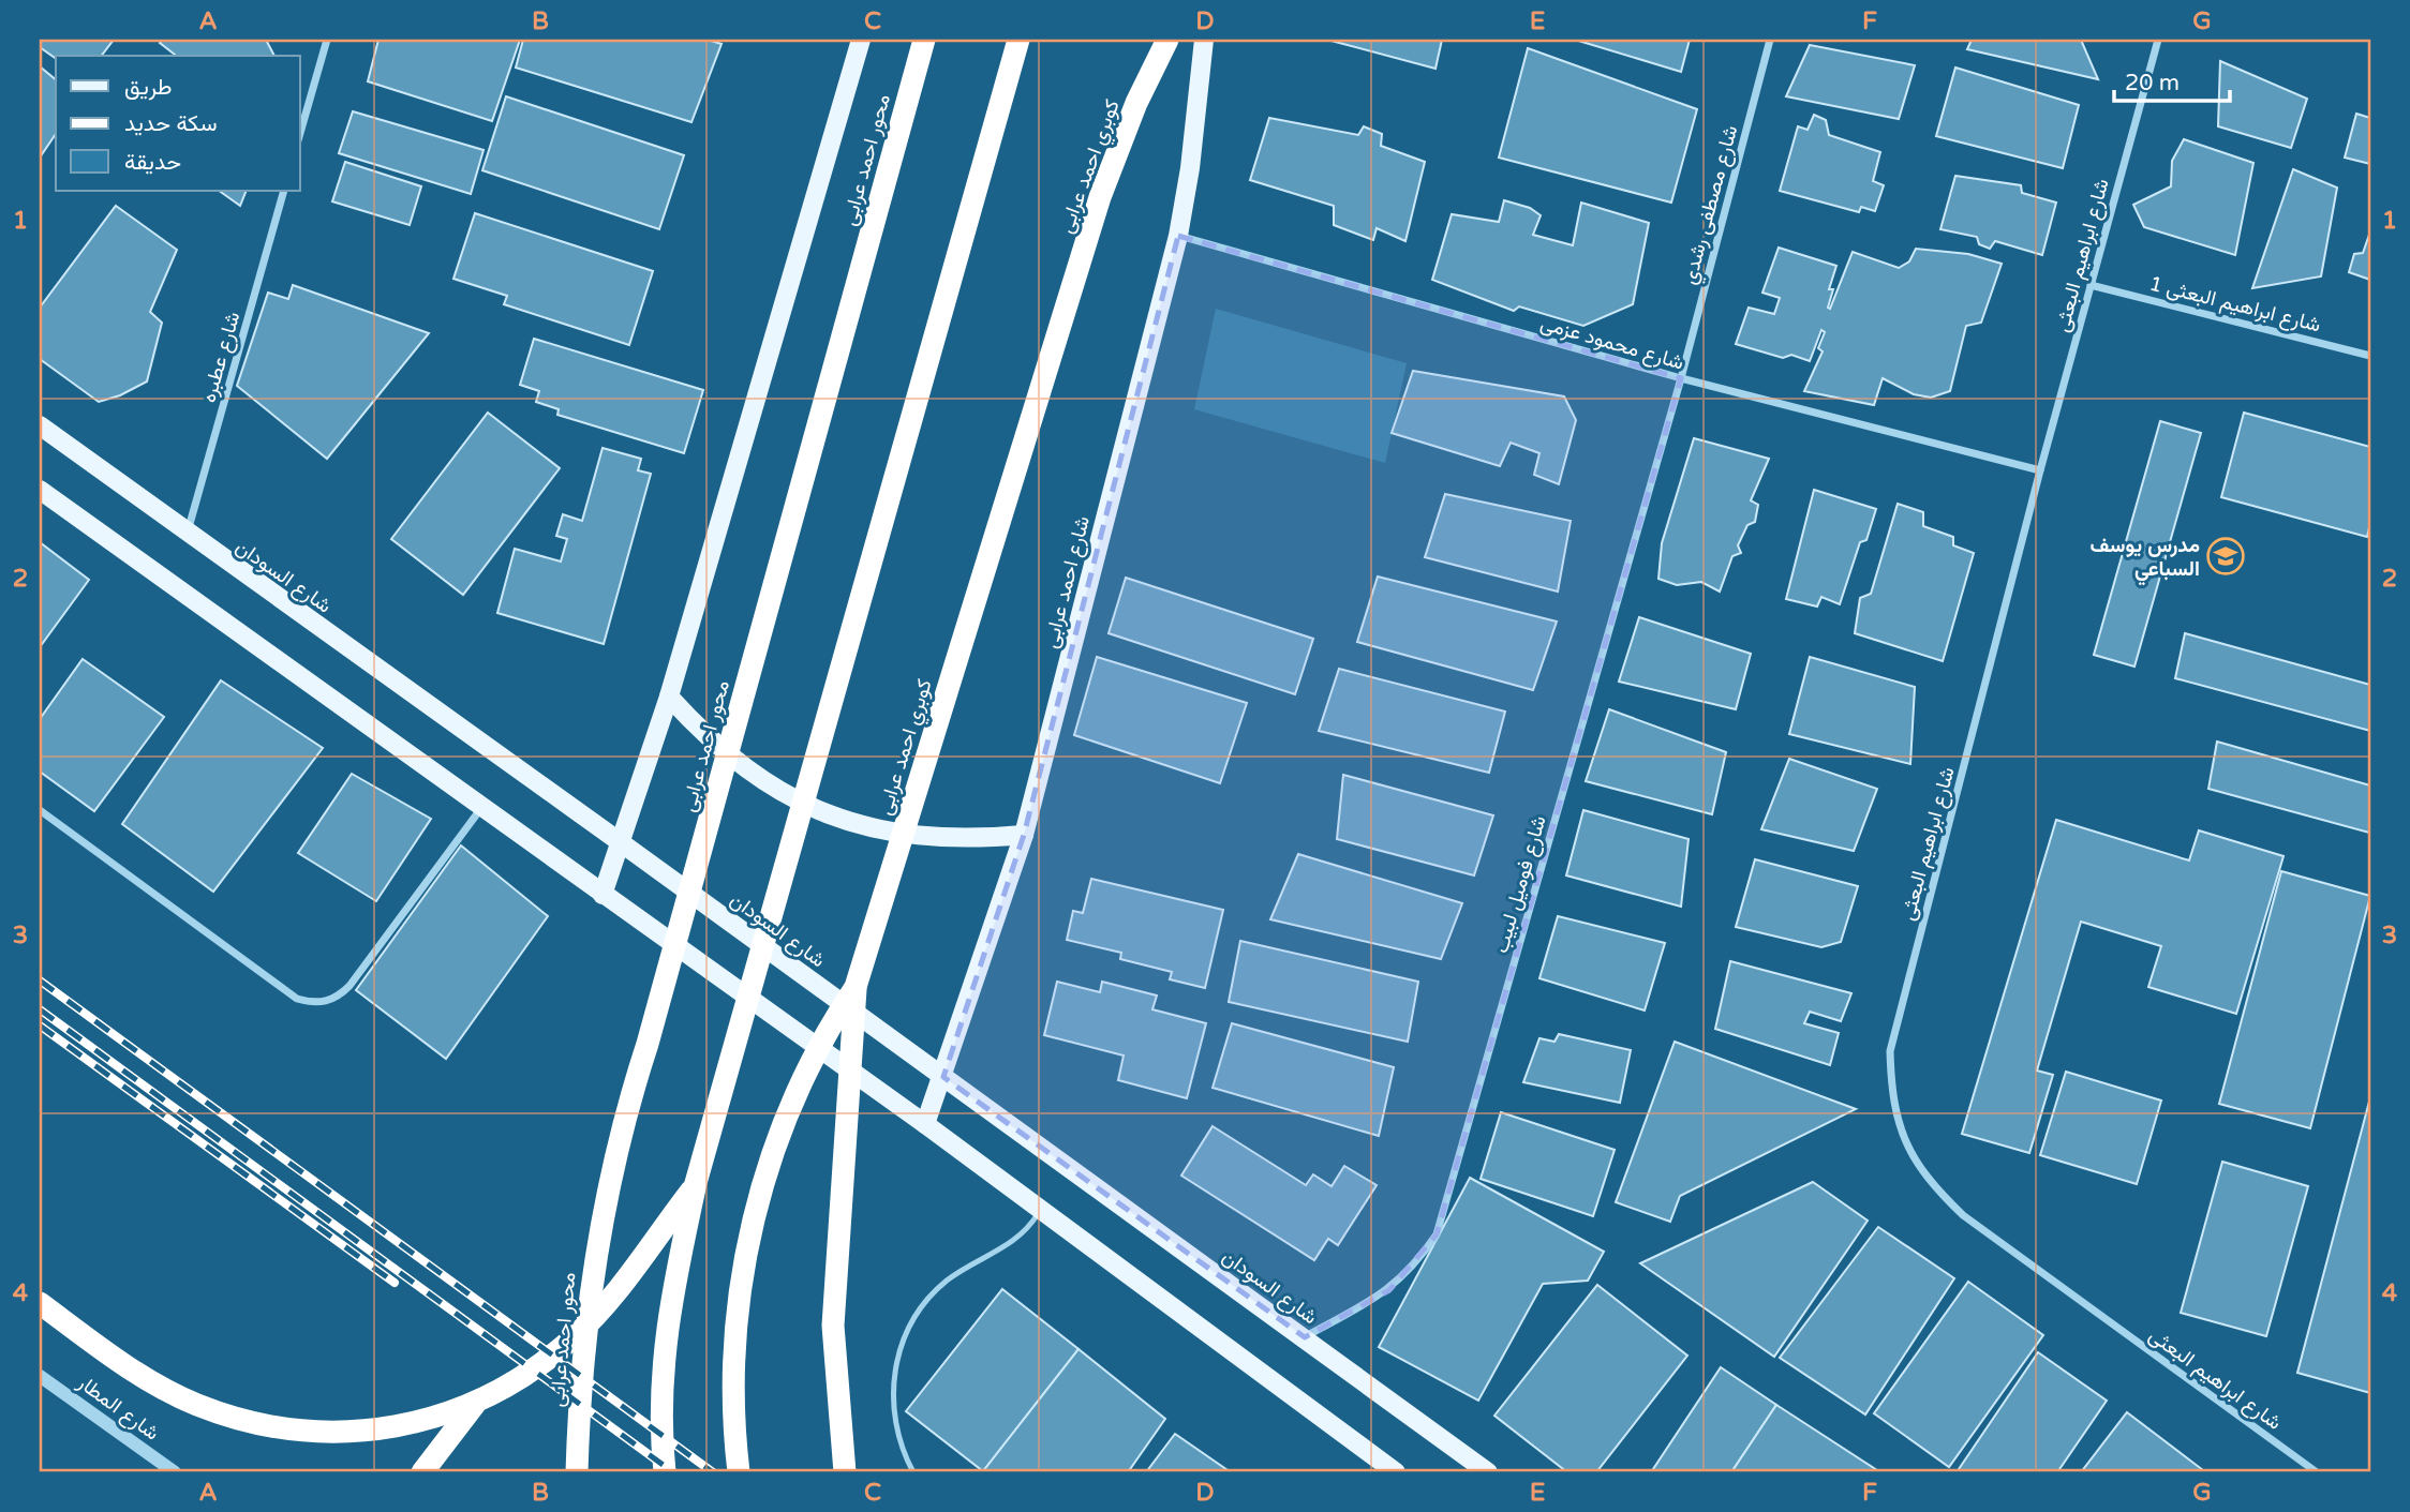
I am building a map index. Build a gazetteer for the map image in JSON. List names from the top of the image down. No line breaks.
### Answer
{"streets":{"highway":["محور احمد عرابى","كوبري احمد عرابى"],"main road":["شارع السودان","شارع احمد عرابى"],"street":["شارع مصطفى رشدي","شارع ابراهيم البعثى","شارع ابراهيم البعثى 1","شارع محمود عزمى","شارع عطبره","شارع فوميل لبيب","شارع المطار"]},"crossings":[["شارع مصطفى رشدي","شارع محمود عزمى"],["شارع مصطفى رشدي","شارع فوميل لبيب"],["شارع ابراهيم البعثى","شارع ابراهيم البعثى 1"],["شارع ابراهيم البعثى","شارع محمود عزمى"],["شارع محمود عزمى","شارع احمد عرابى"],["شارع محمود عزمى","شارع فوميل لبيب"],["شارع عطبره","شارع السودان"],["شارع السودان","شارع احمد عرابى"],["شارع السودان","شارع فوميل لبيب"]],"places":{"school or university":["مدرس يوسف السباعي"]},"legend":["طريق","سكة حديد","حديقة"],"scale_bar":"20 m","grid":{"columns":["A","B","C","D","E","F","G"],"rows":["1","2","3","4"]}}
